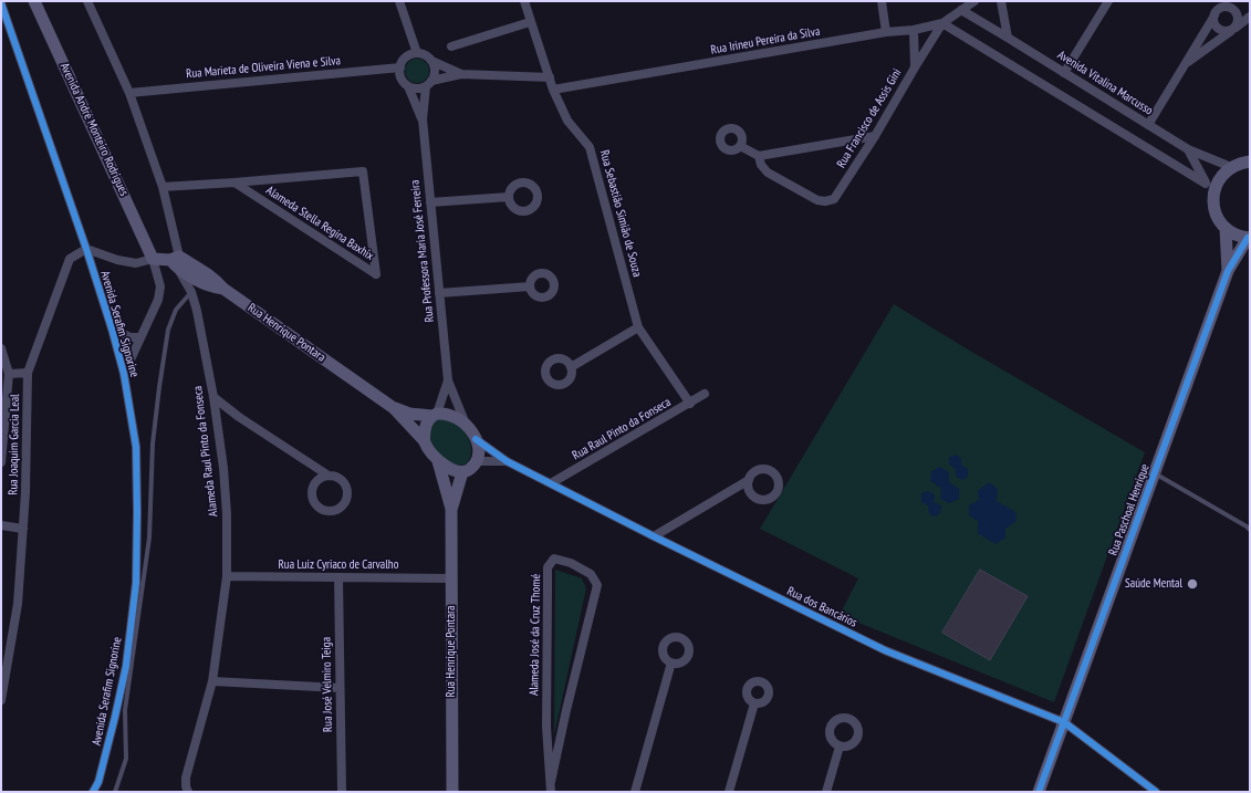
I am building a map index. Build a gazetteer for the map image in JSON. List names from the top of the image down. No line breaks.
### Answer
{"streets":{"street":["Rua Irineu Pereira da Silva","Rua Marieta de Oliveira Viena e Silva","Avenida Vitalina Marcusso","Rua Francisco de Assis Gini","Avenida André Monteiro Rodrigues","Rua Sebastião Simião de Souza","Alameda Stella Regina Baxhix","Rua Professora Maria José Ferreira","Avenida Serafim Signorine","Rua Henrique Pontara","Rua Raul Pinto da Fonseca","Rua Joaquim Garcia Leal","Alameda Raul Pinto da Fonseca","Rua Paschoal Henrique","Rua Luiz Cyriaco de Carvalho","Rua dos Bancários","Alameda José da Cruz Thomé","Rua José Velmiro Teiga"]},"crossings":[["Rua Irineu Pereira da Silva","Avenida Vitalina Marcusso"],["Rua Irineu Pereira da Silva","Rua Francisco de Assis Gini"],["Rua Irineu Pereira da Silva","Rua Sebastião Simião de Souza"],["Rua Marieta de Oliveira Viena e Silva","Rua Professora Maria José Ferreira"],["Rua Marieta de Oliveira Viena e Silva","Alameda Raul Pinto da Fonseca"],["Avenida André Monteiro Rodrigues","Avenida Serafim Signorine"],["Rua Sebastião Simião de Souza","Rua Raul Pinto da Fonseca"],["Alameda Stella Regina Baxhix","Alameda Raul Pinto da Fonseca"],["Rua Professora Maria José Ferreira","Rua Henrique Pontara"],["Rua Professora Maria José Ferreira","Rua dos Bancários"],["Avenida Serafim Signorine","Rua Joaquim Garcia Leal"],["Rua Henrique Pontara","Alameda Raul Pinto da Fonseca"],["Rua Henrique Pontara","Rua Luiz Cyriaco de Carvalho"],["Rua Henrique Pontara","Rua dos Bancários"],["Rua Raul Pinto da Fonseca","Rua dos Bancários"],["Alameda Raul Pinto da Fonseca","Rua Luiz Cyriaco de Carvalho"],["Rua Paschoal Henrique","Rua dos Bancários"],["Rua Luiz Cyriaco de Carvalho","Rua José Velmiro Teiga"]],"places":["Saúde Mental"]}
